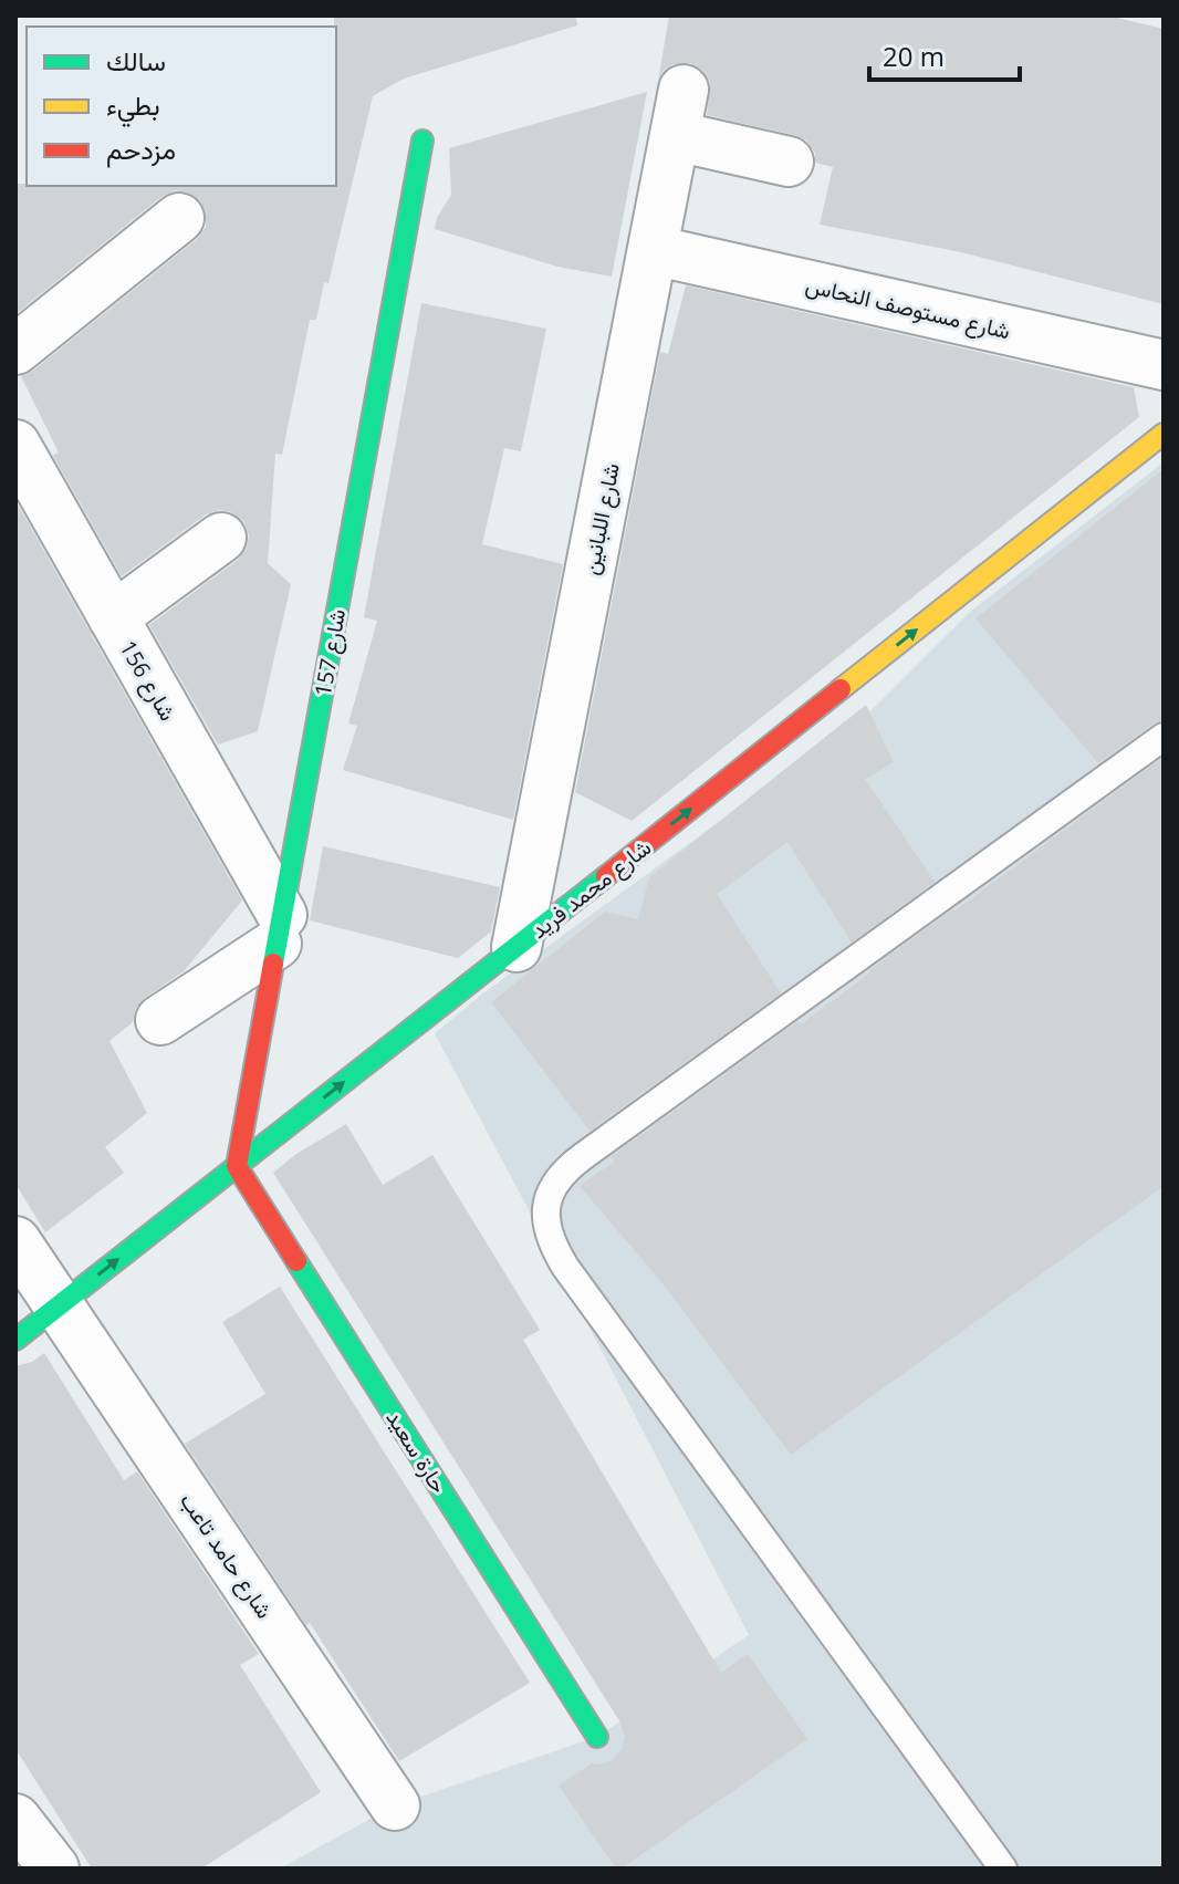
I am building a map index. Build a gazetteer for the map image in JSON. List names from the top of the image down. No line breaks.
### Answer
{"streets":{"street":["شارع مستوصف النحاس","شارع اللبانين","شارع 157","شارع 156","شارع محمد فريد","حارة سعيد","شارع حامد تاعب"]},"crossings":[["شارع مستوصف النحاس","شارع اللبانين"],["شارع اللبانين","شارع محمد فريد"],["شارع 157","شارع 156"],["شارع 157","شارع محمد فريد"],["شارع 157","حارة سعيد"],["شارع محمد فريد","حارة سعيد"],["شارع محمد فريد","شارع حامد تاعب"]],"one_way":["شارع محمد فريد"],"legend":["سالك","بطيء","مزدحم"],"scale_bar":"20 m"}
